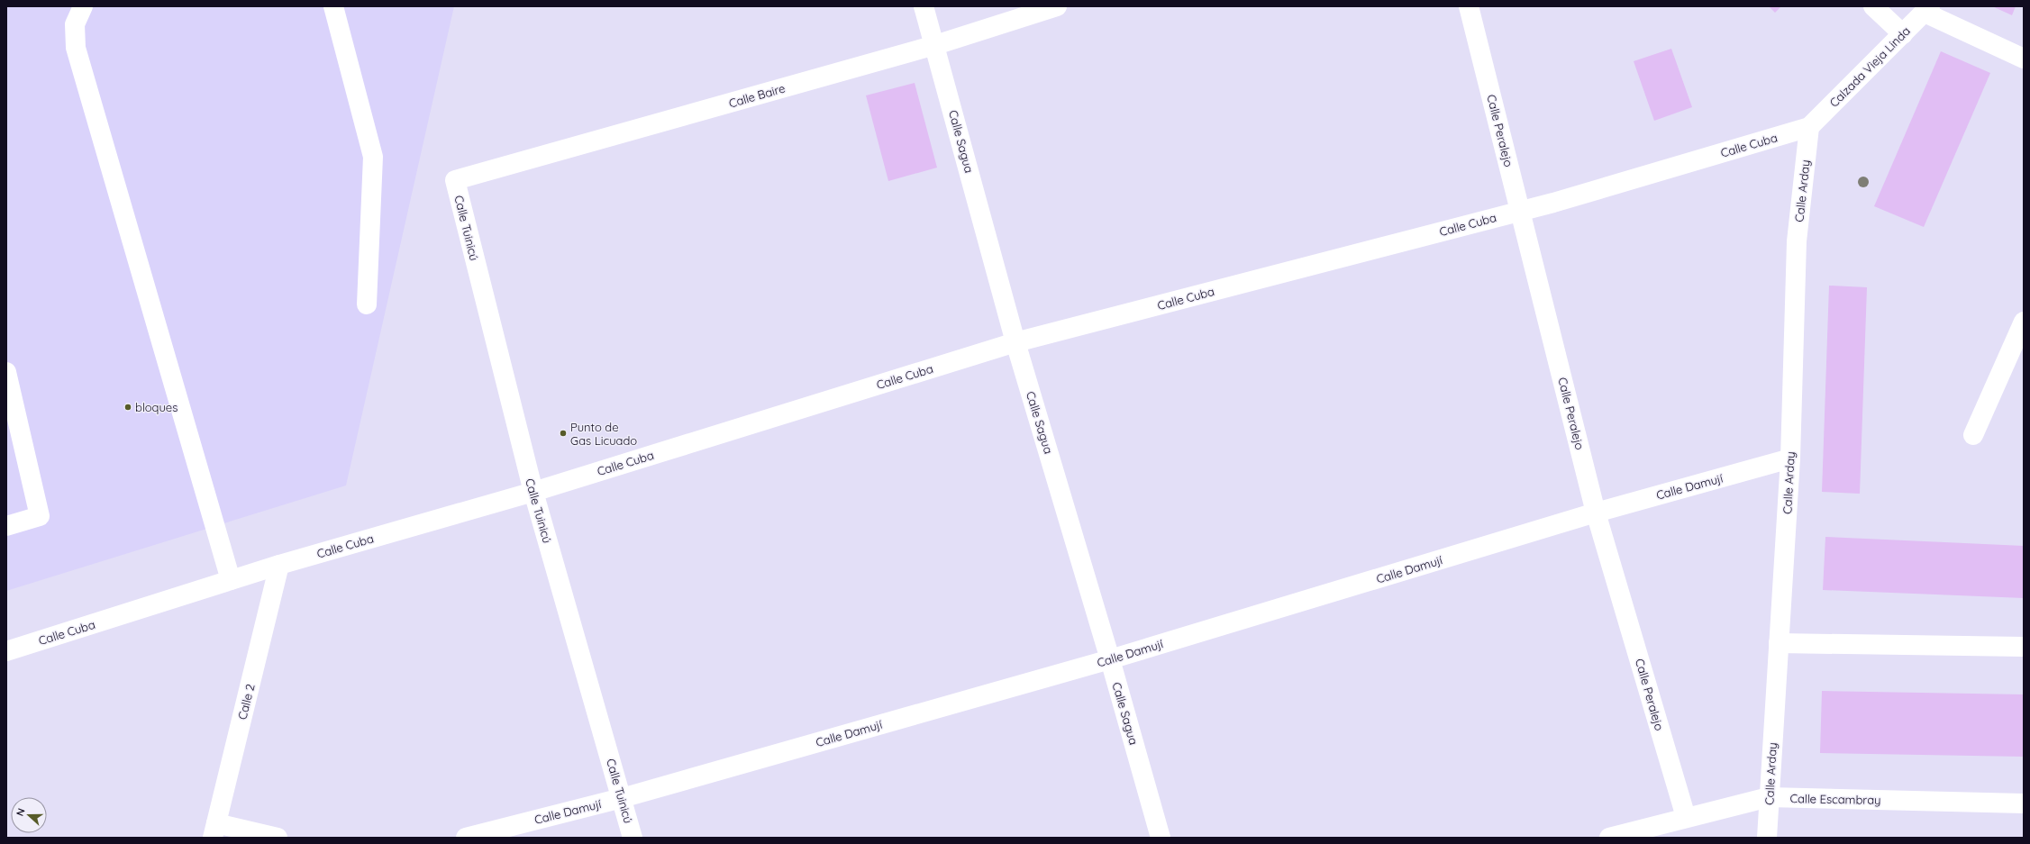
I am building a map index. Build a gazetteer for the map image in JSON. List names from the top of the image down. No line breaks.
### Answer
{"streets":{"street":["Calzada Vieja Linda","Calle Baire","Calle Peralejo","Calle Sagua","Calle Cuba","Calle Arday","Calle Tuinicú","Calle Damují","Calle 2","Calle Escambray"]},"crossings":[["Calzada Vieja Linda","Calle Cuba"],["Calzada Vieja Linda","Calle Arday"],["Calle Baire","Calle Sagua"],["Calle Baire","Calle Tuinicú"],["Calle Peralejo","Calle Cuba"],["Calle Peralejo","Calle Damují"],["Calle Peralejo","Calle Escambray"],["Calle Sagua","Calle Cuba"],["Calle Sagua","Calle Damují"],["Calle Cuba","Calle Arday"],["Calle Cuba","Calle Tuinicú"],["Calle Cuba","Calle 2"],["Calle Arday","Calle Damují"],["Calle Arday","Calle Escambray"],["Calle Tuinicú","Calle Damují"]],"places":["bloques","Punto de Gas Licuado"],"north":"left"}
